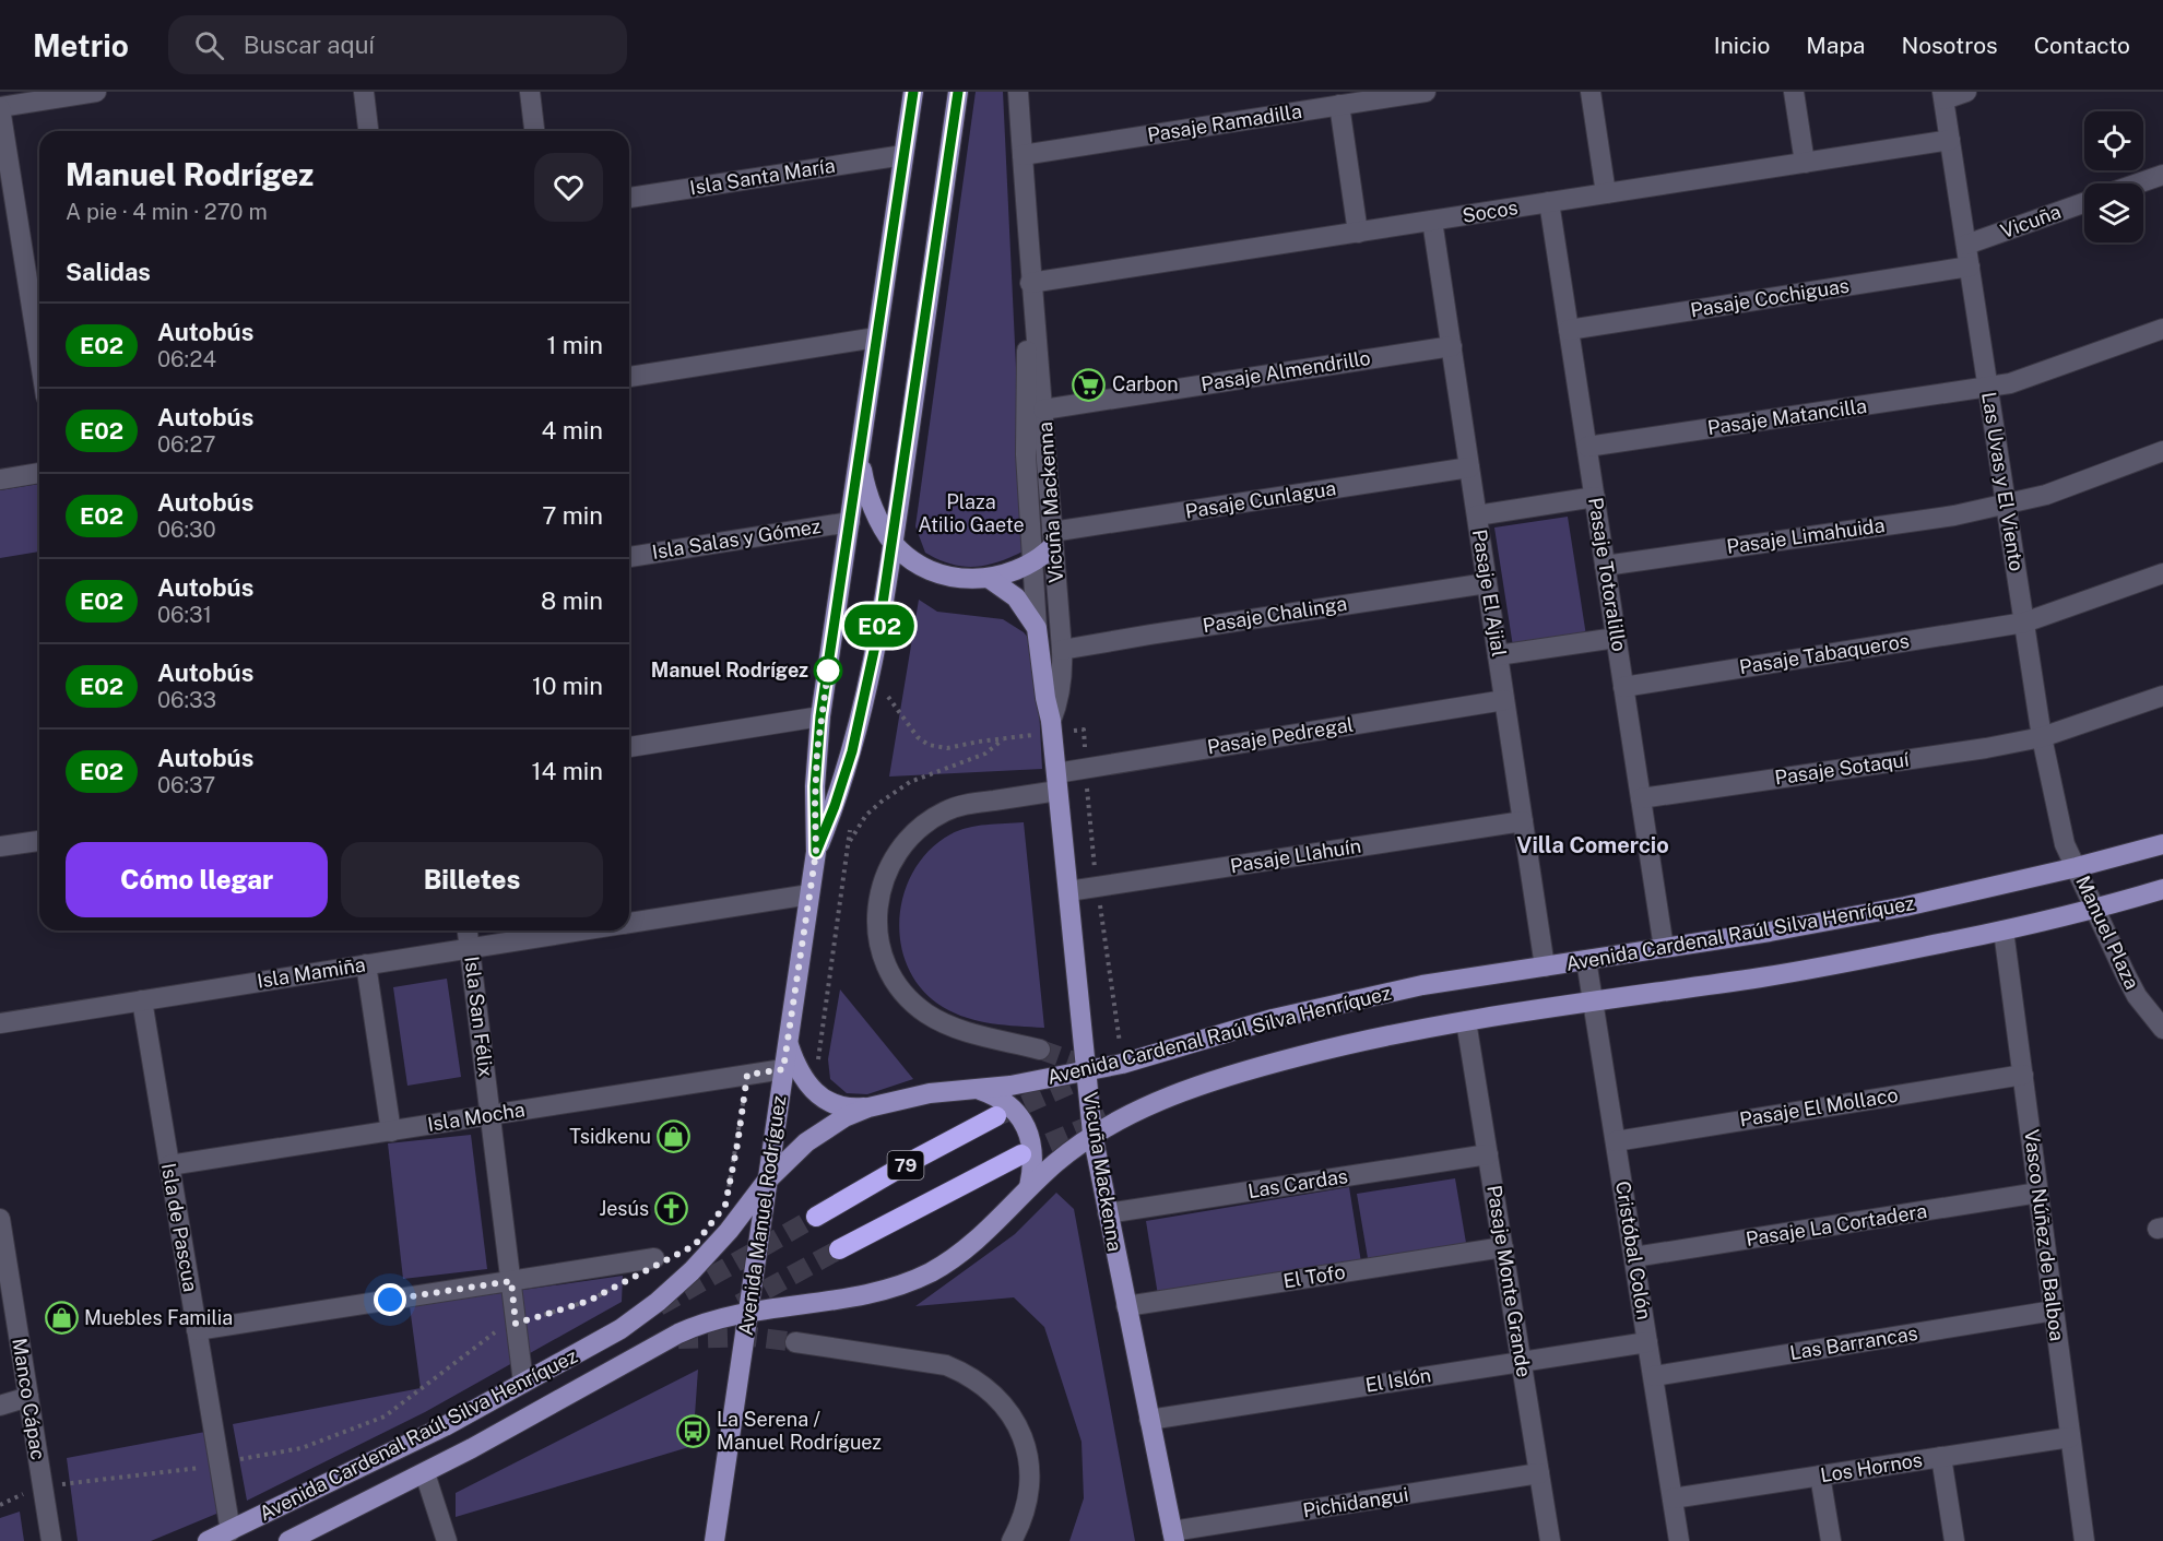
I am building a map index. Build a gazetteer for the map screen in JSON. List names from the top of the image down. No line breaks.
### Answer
{"streets":{"highway":["79"],"main road":["Vicuña Mackenna","Avenida Cardenal Raúl Silva Henríquez","Avenida Manuel Rodríguez"],"street":["Pasaje Ramadilla","Isla Santa María","Socos","Vicuña","Pasaje Cochiguas","Pasaje Almendrillo","Pasaje Matancilla","Las Uvas y El Viento","Pasaje Cunlagua","Pasaje Limahuida","Isla Salas y Gómez","Pasaje Totoralillo","Pasaje El Ajial","Pasaje Chalinga","Pasaje Tabaqueros","Pasaje Pedregal","Pasaje Sotaquí","Pasaje Llahuín","Manuel Plaza","Isla Mamiña","Isla San Félix","Pasaje El Mollaco","Isla Mocha","Las Cardas","Pasaje La Cortadera","Isla de Pascua","Vasco Núñez de Balboa","Cristóbal Colón","El Tofo","Pasaje Monte Grande","Las Barrancas","El Islón","Manco Cápac","Los Hornos","Pichidangui"]},"crossings":[["Pasaje Ramadilla","Vicuña Mackenna"],["Isla Santa María","Avenida Manuel Rodríguez"],["Socos","Las Uvas y El Viento"],["Socos","Vicuña Mackenna"],["Socos","Pasaje Totoralillo"],["Socos","Pasaje El Ajial"],["Vicuña","Las Uvas y El Viento"],["Pasaje Cochiguas","Las Uvas y El Viento"],["Pasaje Cochiguas","Pasaje Totoralillo"],["Pasaje Almendrillo","Vicuña Mackenna"],["Pasaje Almendrillo","Pasaje El Ajial"],["Pasaje Matancilla","Las Uvas y El Viento"],["Pasaje Matancilla","Pasaje Totoralillo"],["Las Uvas y El Viento","Pasaje Limahuida"],["Las Uvas y El Viento","Pasaje Tabaqueros"],["Las Uvas y El Viento","Pasaje Sotaquí"],["Las Uvas y El Viento","Manuel Plaza"],["Las Uvas y El Viento","Avenida Cardenal Raúl Silva Henríquez"],["Pasaje Cunlagua","Vicuña Mackenna"],["Pasaje Cunlagua","Pasaje El Ajial"],["Vicuña Mackenna","Pasaje Chalinga"],["Vicuña Mackenna","Pasaje Pedregal"],["Vicuña Mackenna","Pasaje Llahuín"],["Vicuña Mackenna","Avenida Cardenal Raúl Silva Henríquez"],["Vicuña Mackenna","Las Cardas"],["Vicuña Mackenna","El Tofo"],["Vicuña Mackenna","El Islón"],["Vicuña Mackenna","Pichidangui"],["Pasaje Limahuida","Pasaje Totoralillo"],["Isla Salas y Gómez","Avenida Manuel Rodríguez"],["Pasaje Totoralillo","Pasaje Tabaqueros"],["Pasaje Totoralillo","Pasaje Sotaquí"],["Pasaje Totoralillo","Avenida Cardenal Raúl Silva Henríquez"],["Pasaje El Ajial","Pasaje Chalinga"],["Pasaje El Ajial","Pasaje Pedregal"],["Pasaje El Ajial","Pasaje Llahuín"],["Pasaje El Ajial","Avenida Cardenal Raúl Silva Henríquez"],["Manuel Plaza","Avenida Cardenal Raúl Silva Henríquez"],["Avenida Cardenal Raúl Silva Henríquez","Isla San Félix"],["Avenida Cardenal Raúl Silva Henríquez","Avenida Manuel Rodríguez"],["Avenida Cardenal Raúl Silva Henríquez","Isla de Pascua"],["Avenida Cardenal Raúl Silva Henríquez","Vasco Núñez de Balboa"],["Avenida Cardenal Raúl Silva Henríquez","Cristóbal Colón"],["Avenida Cardenal Raúl Silva Henríquez","Pasaje Monte Grande"],["Isla Mamiña","Isla San Félix"],["Isla Mamiña","Avenida Manuel Rodríguez"],["Isla Mamiña","Isla de Pascua"],["Isla San Félix","Isla Mocha"],["Pasaje El Mollaco","Vasco Núñez de Balboa"],["Pasaje El Mollaco","Cristóbal Colón"],["Isla Mocha","Avenida Manuel Rodríguez"],["Isla Mocha","Isla de Pascua"],["Las Cardas","Pasaje Monte Grande"],["Pasaje La Cortadera","Vasco Núñez de Balboa"],["Pasaje La Cortadera","Cristóbal Colón"],["Vasco Núñez de Balboa","Las Barrancas"],["Vasco Núñez de Balboa","Los Hornos"],["Cristóbal Colón","Las Barrancas"],["Cristóbal Colón","El Islón"],["Cristóbal Colón","Los Hornos"],["El Tofo","Pasaje Monte Grande"],["Pasaje Monte Grande","El Islón"],["Pasaje Monte Grande","Pichidangui"]],"districts":["Villa Comercio"],"parks":["Plaza Atilio Gaete"],"places":{"supermarket":["Carbon"],"other":["Manuel Rodrígez"],"shop":["Tsidkenu","Muebles Familia"],"church":["Jesús"],"bus stop":["La Serena / Manuel Rodríguez"]},"lines":["bus line E02"],"page":{"header":"Metrio","search":"Buscar aquí","nav":["Inicio","Mapa","Nosotros","Contacto"],"on_map":"E02","heading":[["Manuel Rodrígez","A pie · 4 min · 270 m"],"Salidas"],"list":[{"mark":"E02","name":"Autobús","note":"06:24","value":"1 min"},{"mark":"E02","name":"Autobús","note":"06:27","value":"4 min"},{"mark":"E02","name":"Autobús","note":"06:30","value":"7 min"},{"mark":"E02","name":"Autobús","note":"06:31","value":"8 min"},{"mark":"E02","name":"Autobús","note":"06:33","value":"10 min"},{"mark":"E02","name":"Autobús","note":"06:37","value":"14 min"}],"buttons":["Cómo llegar","Billetes"]}}
